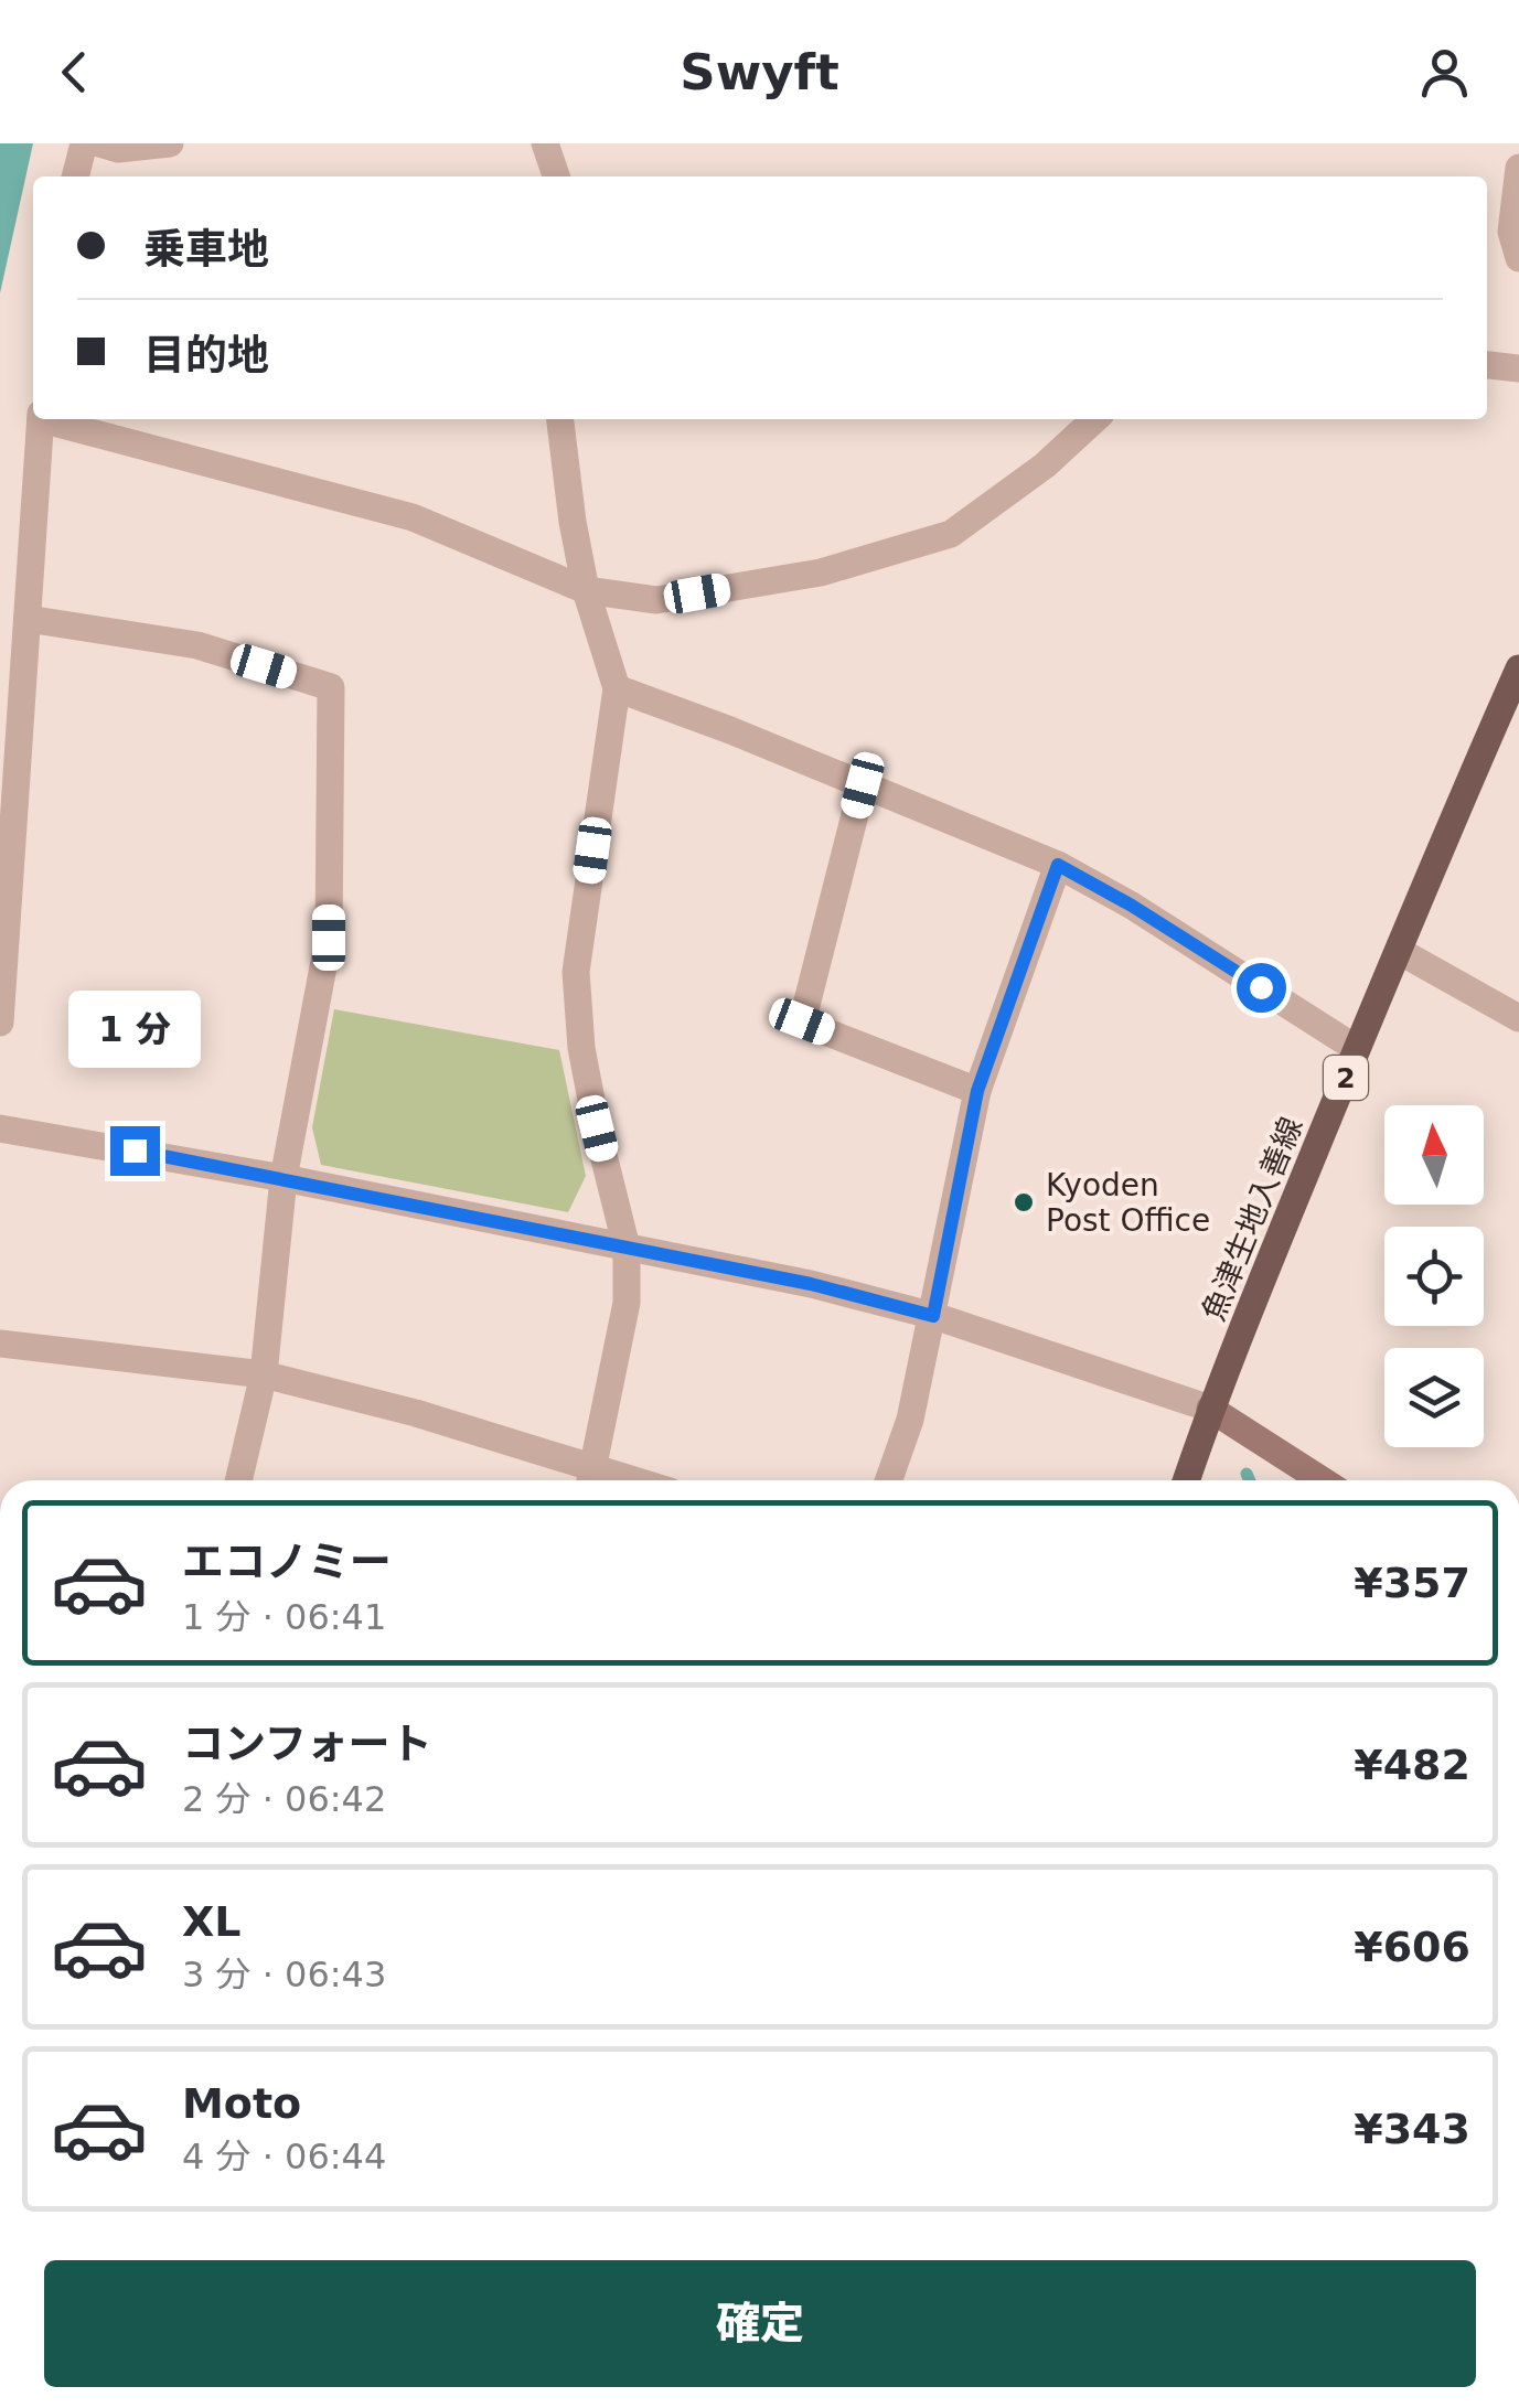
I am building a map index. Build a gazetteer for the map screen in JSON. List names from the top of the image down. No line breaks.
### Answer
{"streets":{"main road":["2","魚津生地入善線"]},"places":["Kyoden Post Office"],"north":"top","page":{"header":"Swyft","banner":["乗車地","目的地"],"bubble":"1 分","list":[{"name":"エコノミー","note":"1 分 · 06:41","value":"¥357"},{"name":"コンフォート","note":"2 分 · 06:42","value":"¥482"},{"name":"XL","note":"3 分 · 06:43","value":"¥606"},{"name":"Moto","note":"4 分 · 06:44","value":"¥343"}],"buttons":"確定"}}
